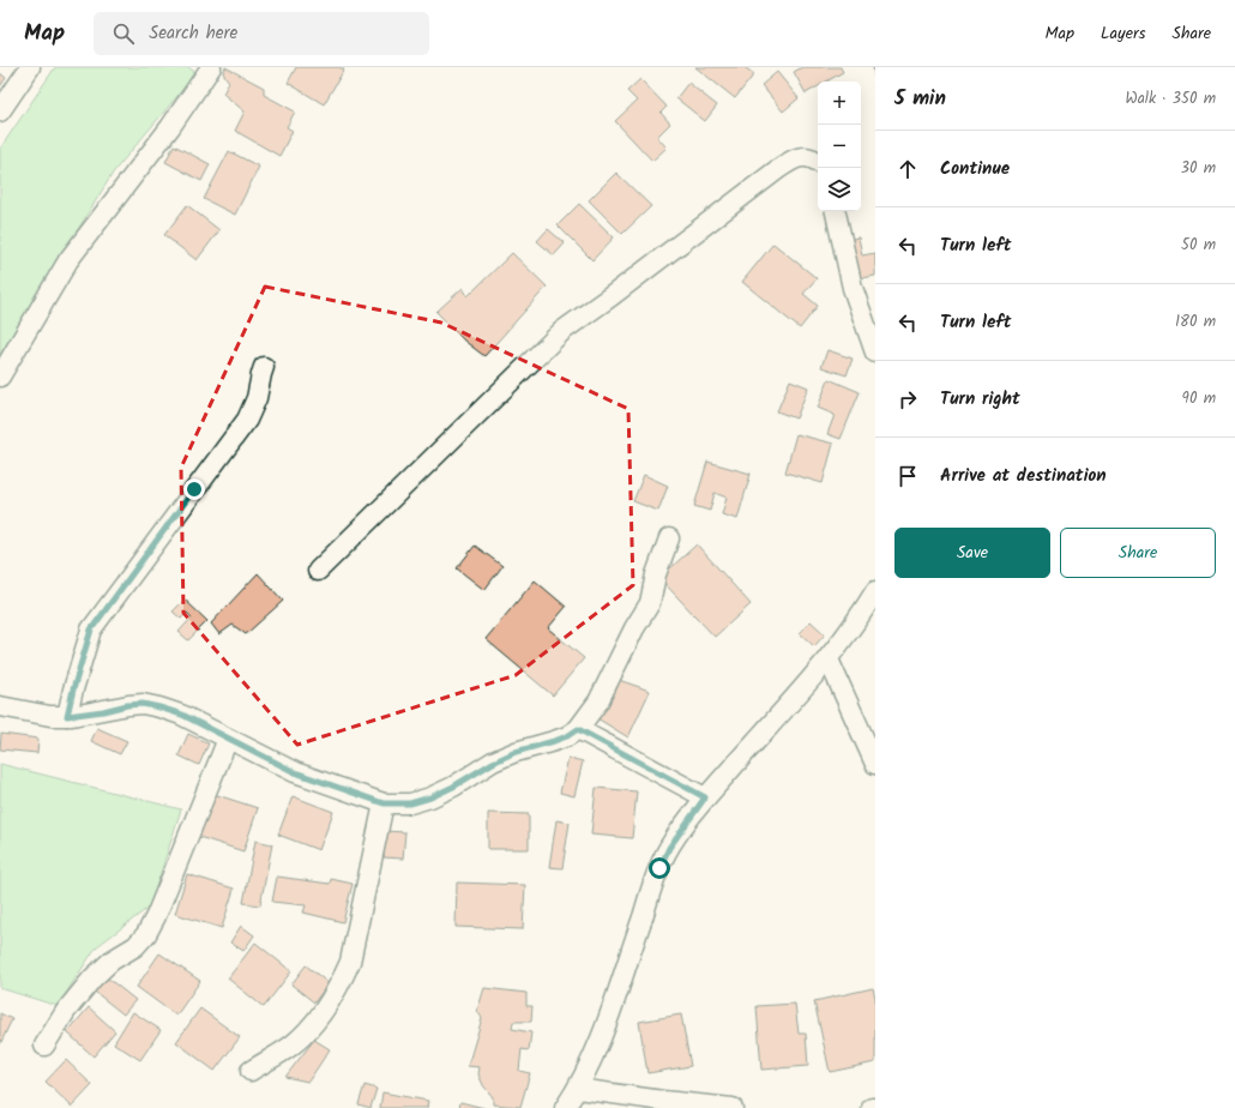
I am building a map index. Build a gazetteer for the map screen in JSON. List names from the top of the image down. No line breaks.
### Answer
{"page":{"header":"Map","search":"Search here","nav":["Map","Layers","Share"],"heading":["5 min","Walk · 350 m"],"map_buttons":["+","−"],"list":[["Continue","30 m"],["Turn left","50 m"],["Turn left","180 m"],["Turn right","90 m"],"Arrive at destination"],"buttons":["Save","Share"]}}
